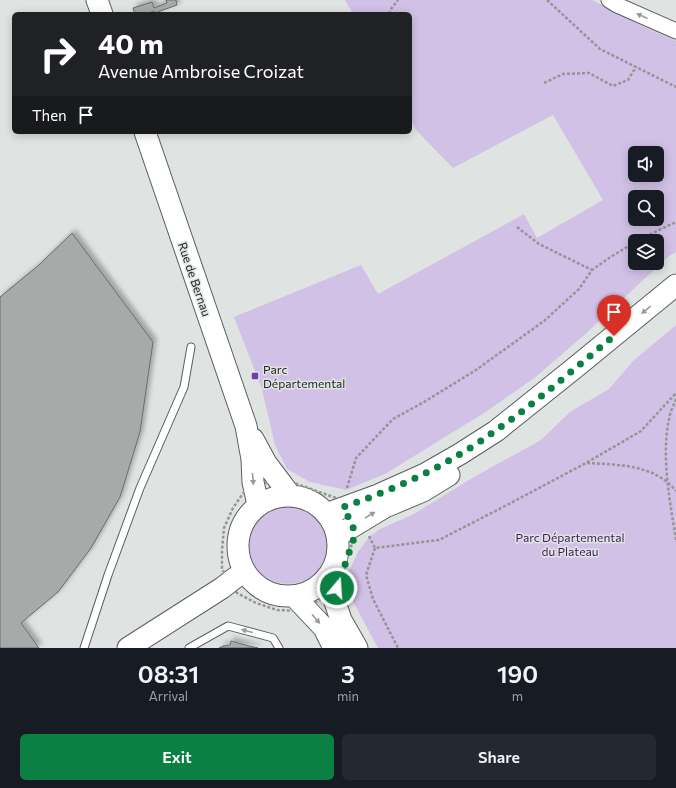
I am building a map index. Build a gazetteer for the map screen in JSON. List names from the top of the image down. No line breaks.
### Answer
{"streets":{"street":["Rue de Bernau"]},"parks":["Parc Départemental du Plateau"],"places":{"transit":["Parc Départemental"]},"page":{"turn":["40 m","Avenue Ambroise Croizat"],"then":"Then","eta":["08:31","Arrival","3","min","190","m"],"buttons":["Exit","Share"]}}
